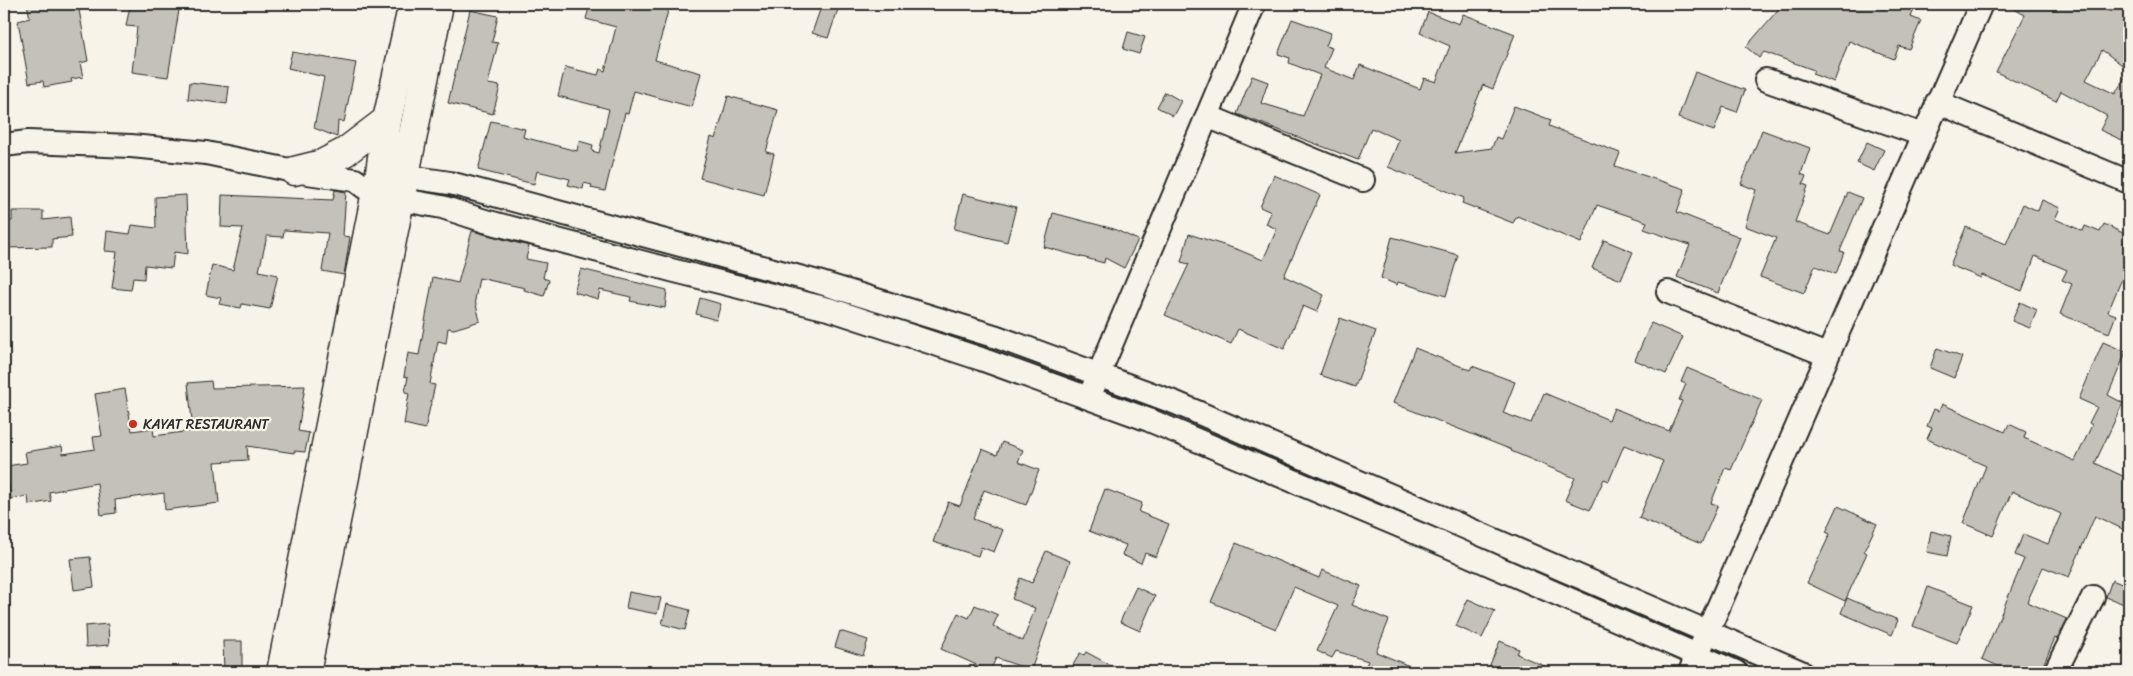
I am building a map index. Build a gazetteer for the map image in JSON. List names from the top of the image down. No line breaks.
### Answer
{"places":["KAYAT RESTAURANT"]}
